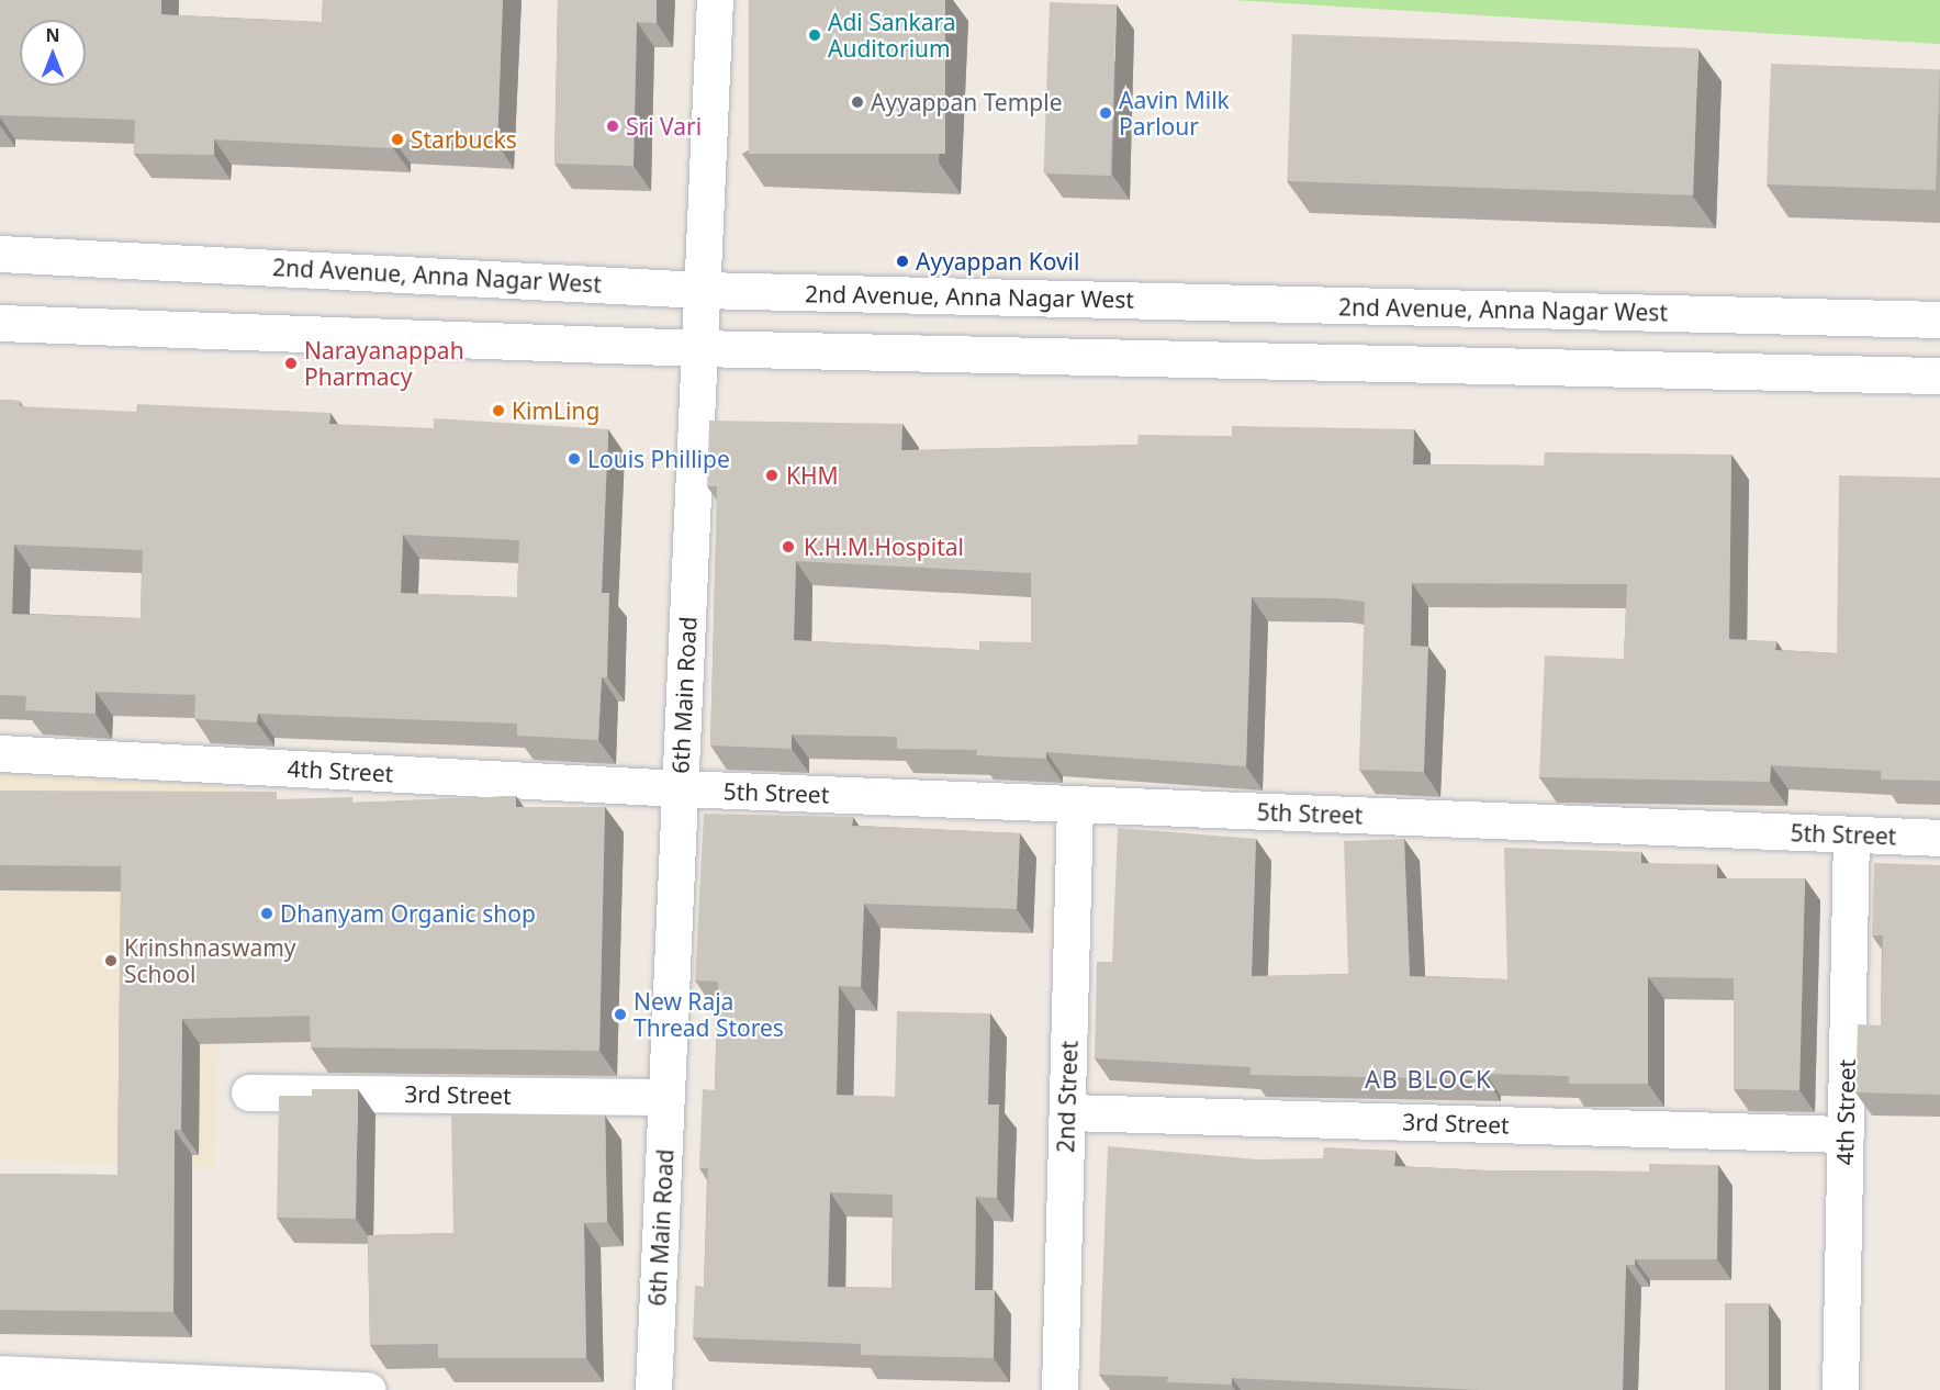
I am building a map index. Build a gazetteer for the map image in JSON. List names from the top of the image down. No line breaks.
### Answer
{"streets":{"street":["2nd Avenue, Anna Nagar West","6th Main Road","4th Street","5th Street","3rd Street","2nd Street"]},"crossings":[["2nd Avenue, Anna Nagar West","6th Main Road"],["6th Main Road","4th Street"],["6th Main Road","5th Street"],["6th Main Road","3rd Street"],["4th Street","5th Street"],["4th Street","3rd Street"],["5th Street","2nd Street"],["3rd Street","2nd Street"]],"districts":["AB BLOCK"],"places":["Adi Sankara Auditorium","Ayyappan Temple","Aavin Milk Parlour","Sri Vari","Starbucks","Ayyappan Kovil","Narayanappah Pharmacy","KimLing","Louis Phillipe","KHM","K.H.M.Hospital","Dhanyam Organic shop","Krinshnaswamy School","New Raja Thread Stores"],"north":"top"}
